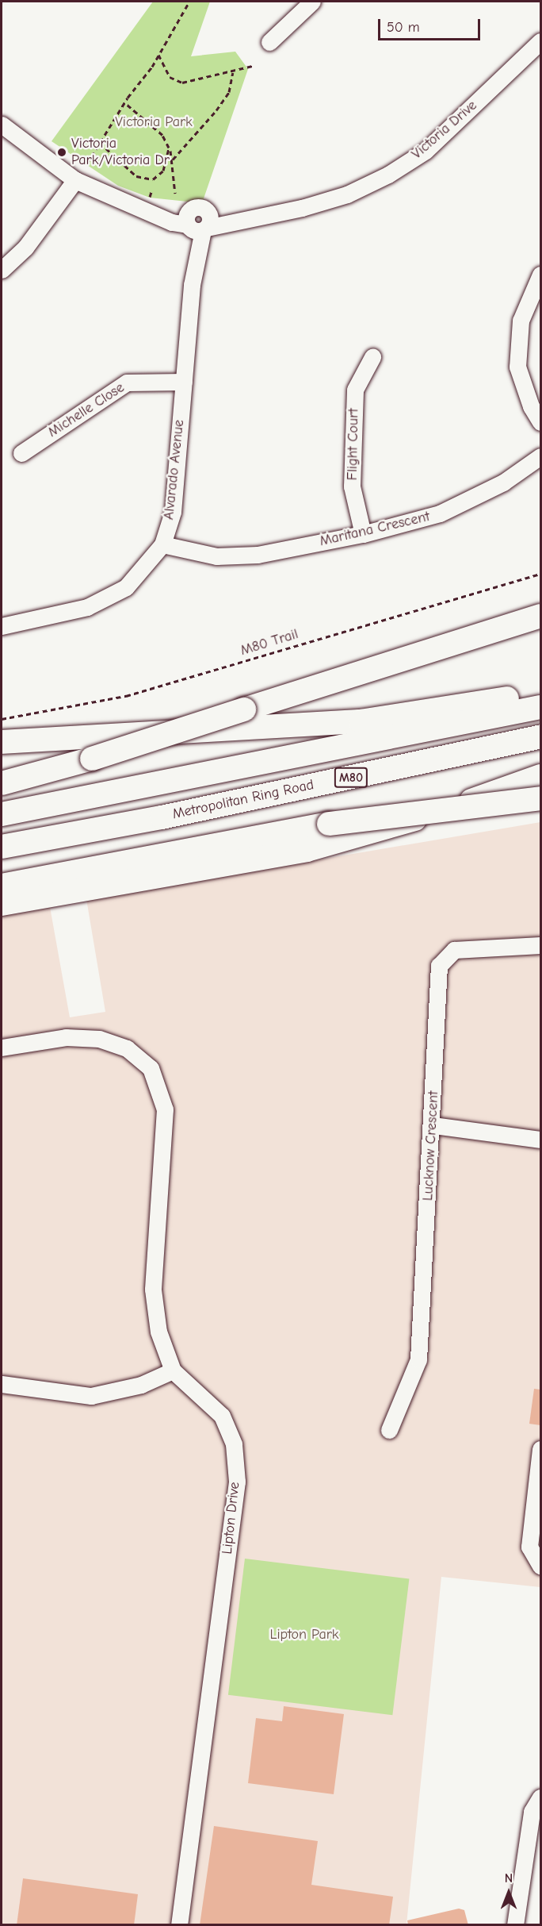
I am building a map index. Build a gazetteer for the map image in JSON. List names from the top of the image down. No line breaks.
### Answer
{"streets":{"highway":["M80","Metropolitan Ring Road"],"street":["Victoria Drive","Michelle Close","Flight Court","Alvarado Avenue","Maritana Crescent","Lucknow Crescent","Lipton Drive"],"path":["M80 Trail"]},"crossings":[["Victoria Drive","Alvarado Avenue"],["Michelle Close","Alvarado Avenue"],["Flight Court","Maritana Crescent"],["Alvarado Avenue","Maritana Crescent"]],"parks":["Victoria Park","Lipton Park"],"places":["Victoria Park/Victoria Dr"],"scale_bar":"50 m","north":"top"}
